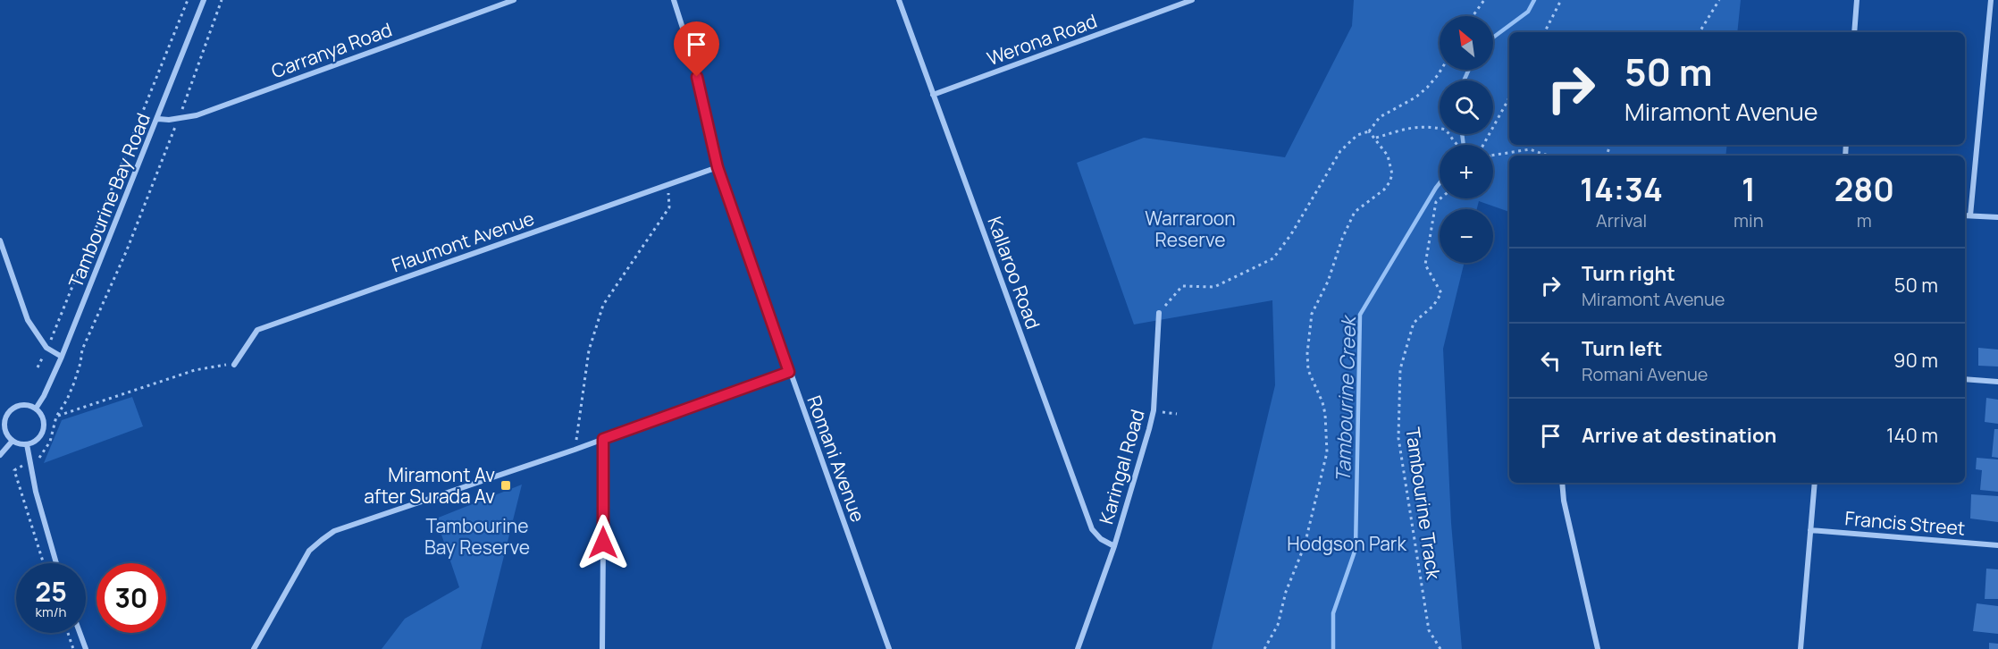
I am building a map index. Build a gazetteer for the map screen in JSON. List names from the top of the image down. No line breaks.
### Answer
{"streets":{"street":["Werona Road","Carranya Road","Tambourine Bay Road","Flaumont Avenue","Kallaroo Road","Romani Avenue","Karingal Road","Francis Street"],"path":["Tambourine Track"]},"crossings":[["Werona Road","Kallaroo Road"],["Carranya Road","Tambourine Bay Road"],["Flaumont Avenue","Romani Avenue"],["Kallaroo Road","Karingal Road"]],"water":["Tambourine Creek"],"parks":["Warraroon Reserve","Tambourine Bay Reserve","Hodgson Park"],"places":{"transit":["Miramont Av after Surada Av"]},"north":"top left","page":{"map_buttons":["+","−"],"turn":["50 m","Miramont Avenue"],"eta":["14:34","Arrival","1","min","280","m"],"list":[{"name":"Turn right","note":"Miramont Avenue","value":"50 m"},{"name":"Turn left","note":"Romani Avenue","value":"90 m"},{"name":"Arrive at destination","value":"140 m"}],"speed":"25 km/h","limit":"30"}}
